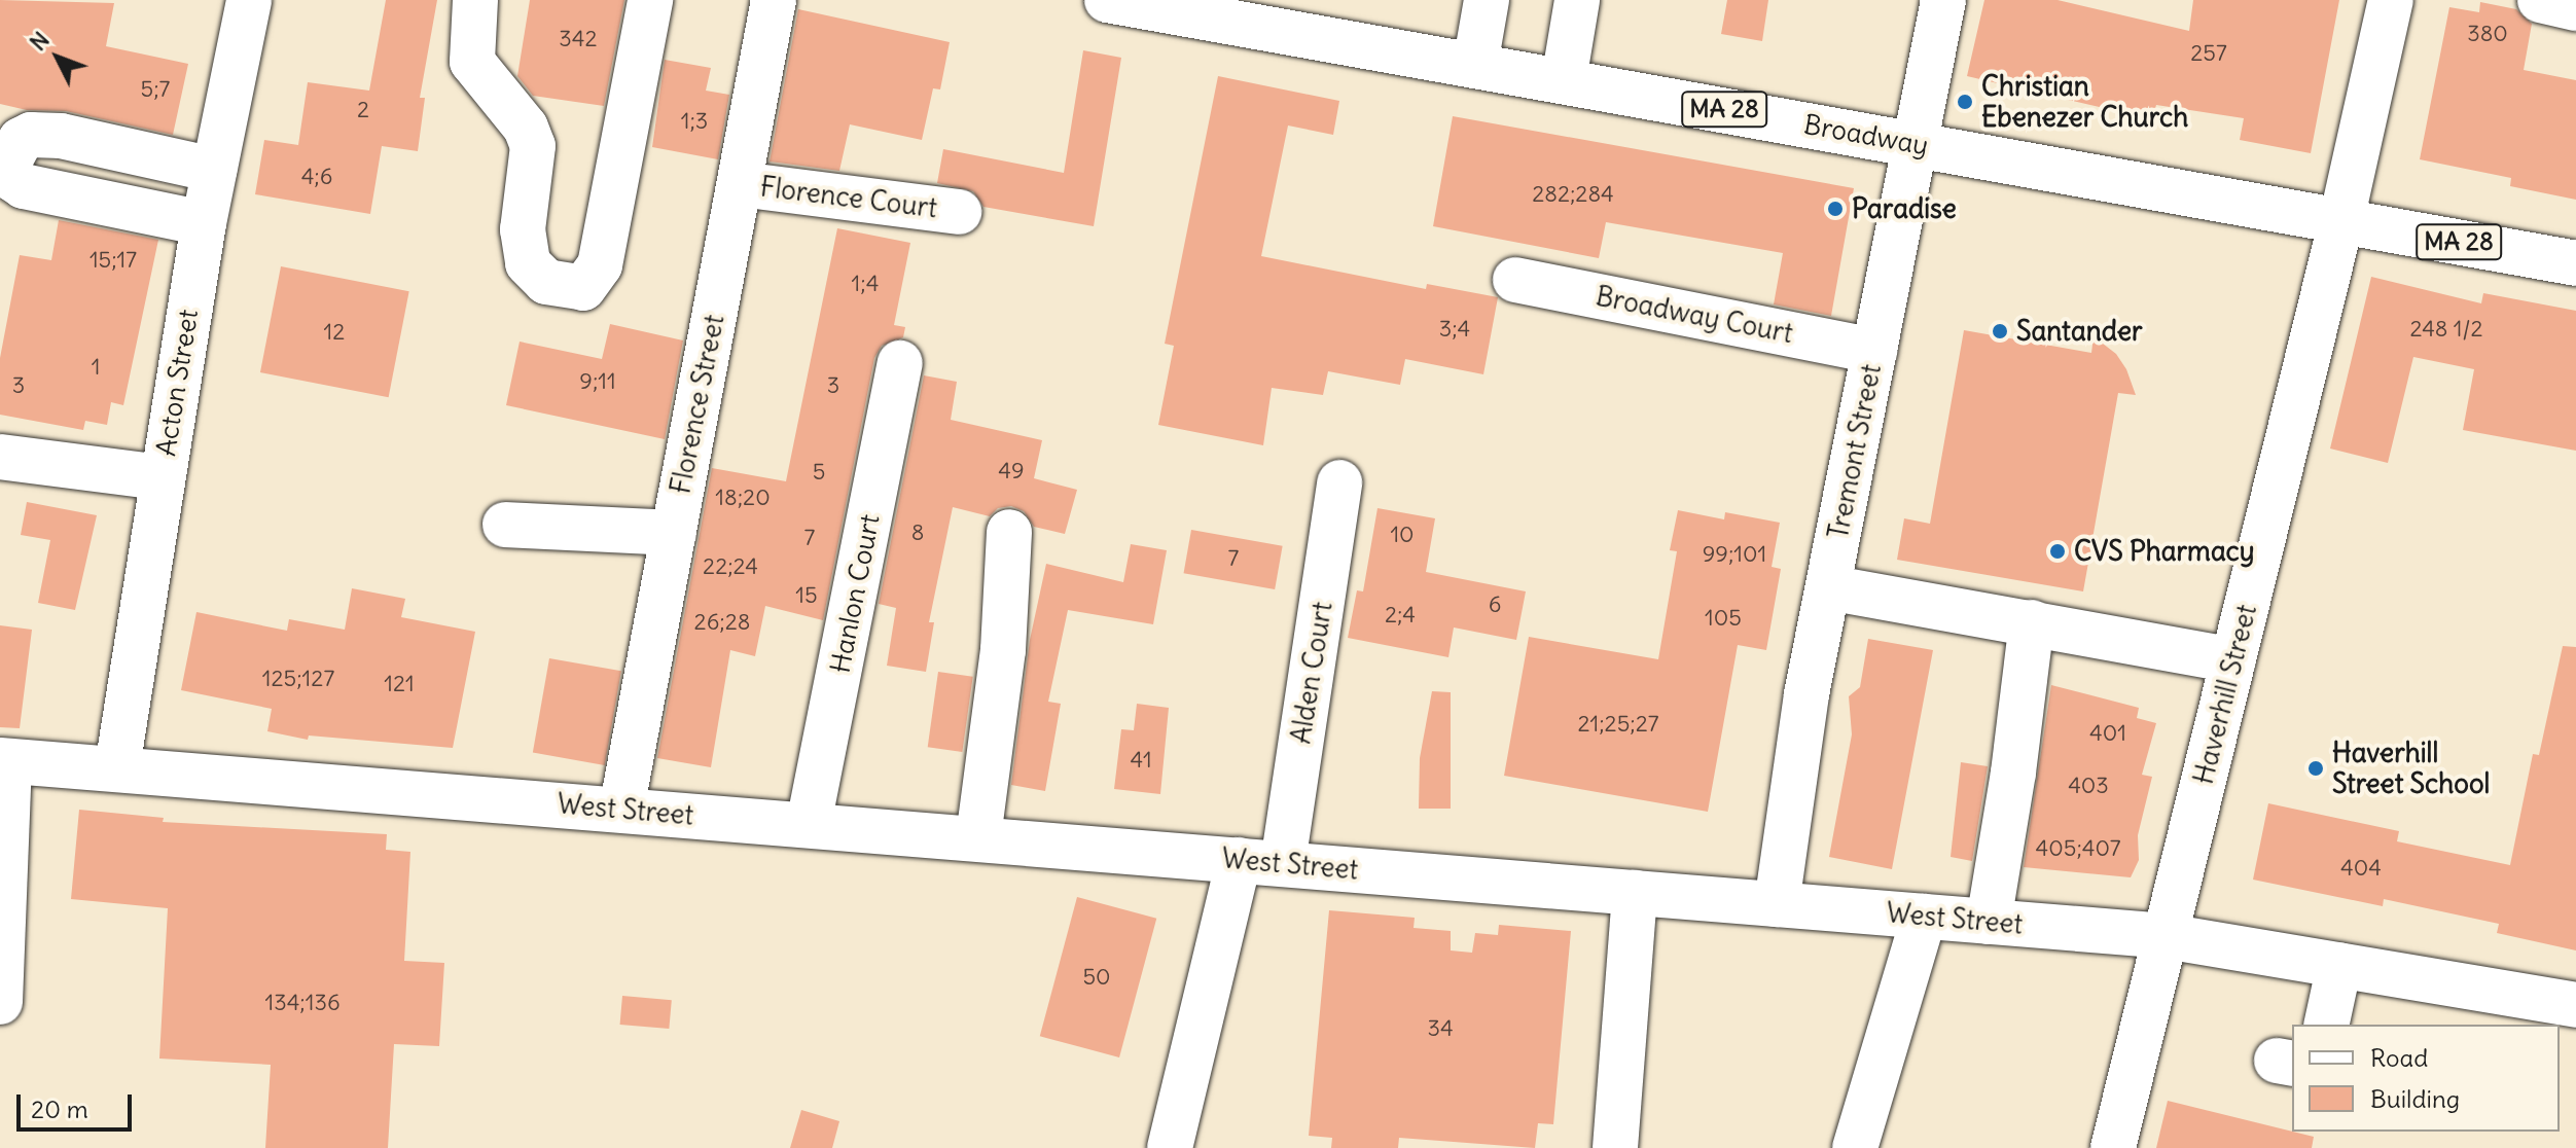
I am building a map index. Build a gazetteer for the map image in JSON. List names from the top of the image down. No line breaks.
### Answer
{"streets":{"street":["MA 28","Broadway","Florence Court","Broadway Court","Acton Street","Florence Street","Tremont Street","Hanlon Court","Alden Court","Haverhill Street","West Street"]},"crossings":[["Broadway","Tremont Street"],["Broadway","Haverhill Street"],["Florence Court","Florence Street"],["Broadway Court","Tremont Street"],["Acton Street","West Street"],["Florence Street","West Street"],["Tremont Street","West Street"],["Hanlon Court","West Street"],["Alden Court","West Street"],["Haverhill Street","West Street"]],"places":["Christian Ebenezer Church","Paradise","Santander","CVS Pharmacy","Haverhill Street School"],"house_numbers":["380","342","257","5;7","2","1;3","4;6","282;284","15;17","1;4","3;4","248 1/2","12","1","9;11","3","3","49","5","18;20","8","10","7","99;101","7","22;24","15","6","2;4","105","26;28","125;127","121","21;25;27","401","41","403","405;407","404","50","134;136","34"],"legend":["Road","Building"],"scale_bar":"20 m","north":"top left"}
